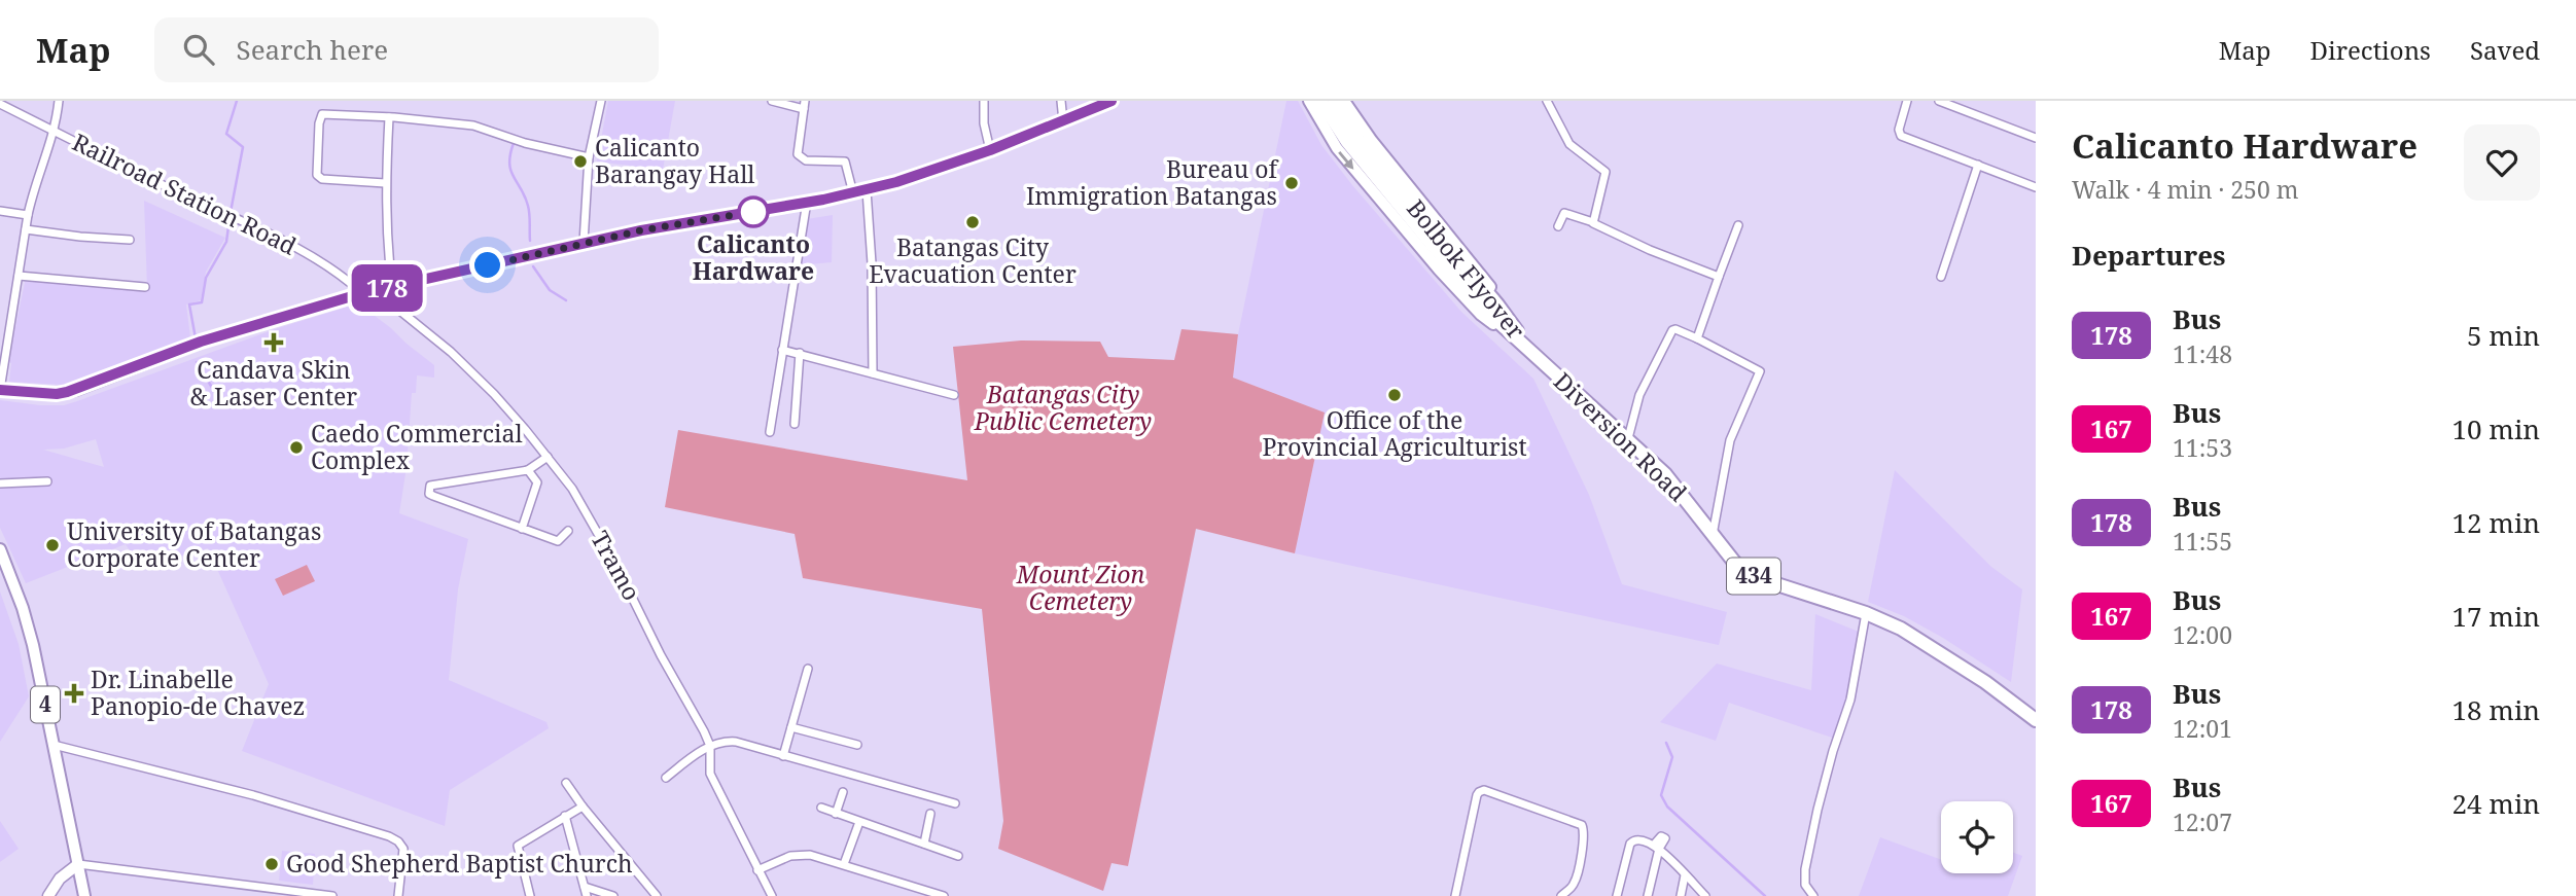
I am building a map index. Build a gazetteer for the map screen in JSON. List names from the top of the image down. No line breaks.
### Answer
{"streets":{"highway":["Bolbok Flyover","Diversion Road","434"],"main road":["4"],"street":["Railroad Station Road","Tramo"]},"crossings":[["Railroad Station Road","Tramo"],["Bolbok Flyover","Diversion Road"]],"parks":["Batangas City Public Cemetery","Mount Zion Cemetery"],"places":{"other":["Calicanto Barangay Hall","Bureau of Immigration Batangas","Calicanto Hardware","Batangas City Evacuation Center","Office of the Provincial Agriculturist","Caedo Commercial Complex","University of Batangas Corporate Center","Good Shepherd Baptist Church"],"health":["Candava Skin & Laser Center","Dr. Linabelle Panopio-de Chavez"]},"lines":["bus line 178"],"page":{"header":"Map","search":"Search here","nav":["Map","Directions","Saved"],"on_map":"178","heading":[["Calicanto Hardware","Walk · 4 min · 250 m"],"Departures"],"list":[{"mark":"178","name":"Bus","note":"11:48","value":"5 min"},{"mark":"167","name":"Bus","note":"11:53","value":"10 min"},{"mark":"178","name":"Bus","note":"11:55","value":"12 min"},{"mark":"167","name":"Bus","note":"12:00","value":"17 min"},{"mark":"178","name":"Bus","note":"12:01","value":"18 min"},{"mark":"167","name":"Bus","note":"12:07","value":"24 min"}]}}
